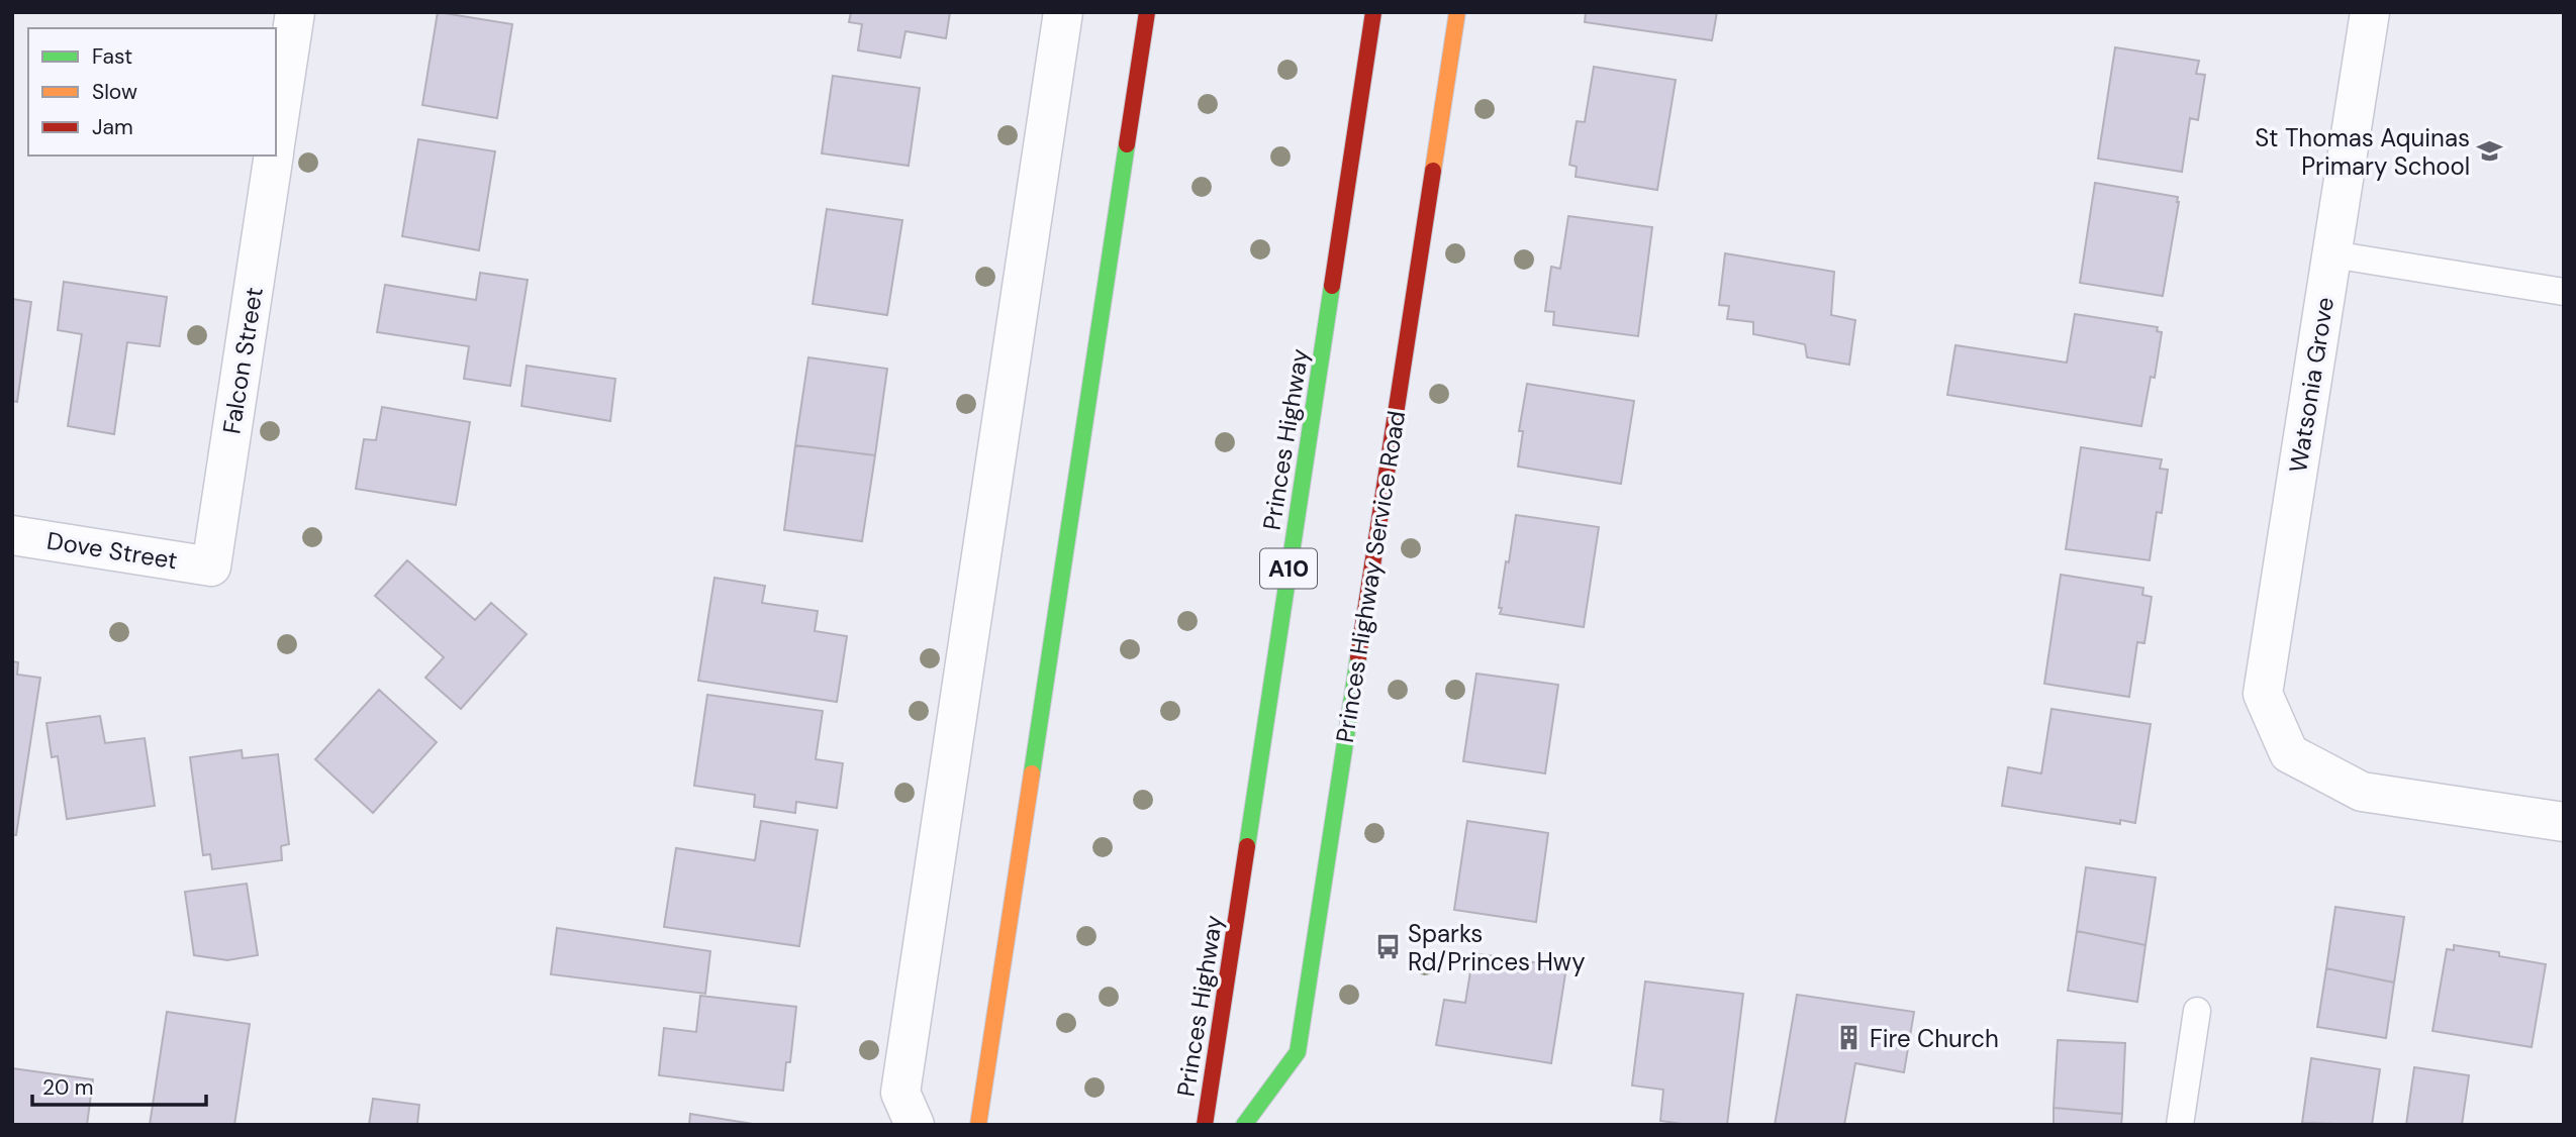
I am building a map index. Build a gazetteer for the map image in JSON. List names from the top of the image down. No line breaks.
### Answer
{"streets":{"main road":["Princes Highway","A10","Princes Highway Service Road"],"street":["Falcon Street","Watsonia Grove","Dove Street"]},"crossings":[["Falcon Street","Dove Street"]],"places":{"school or university":["St Thomas Aquinas Primary School"],"bus stop":["Sparks Rd/Princes Hwy"],"building":["Fire Church"]},"legend":["Fast","Slow","Jam"],"scale_bar":"20 m"}
